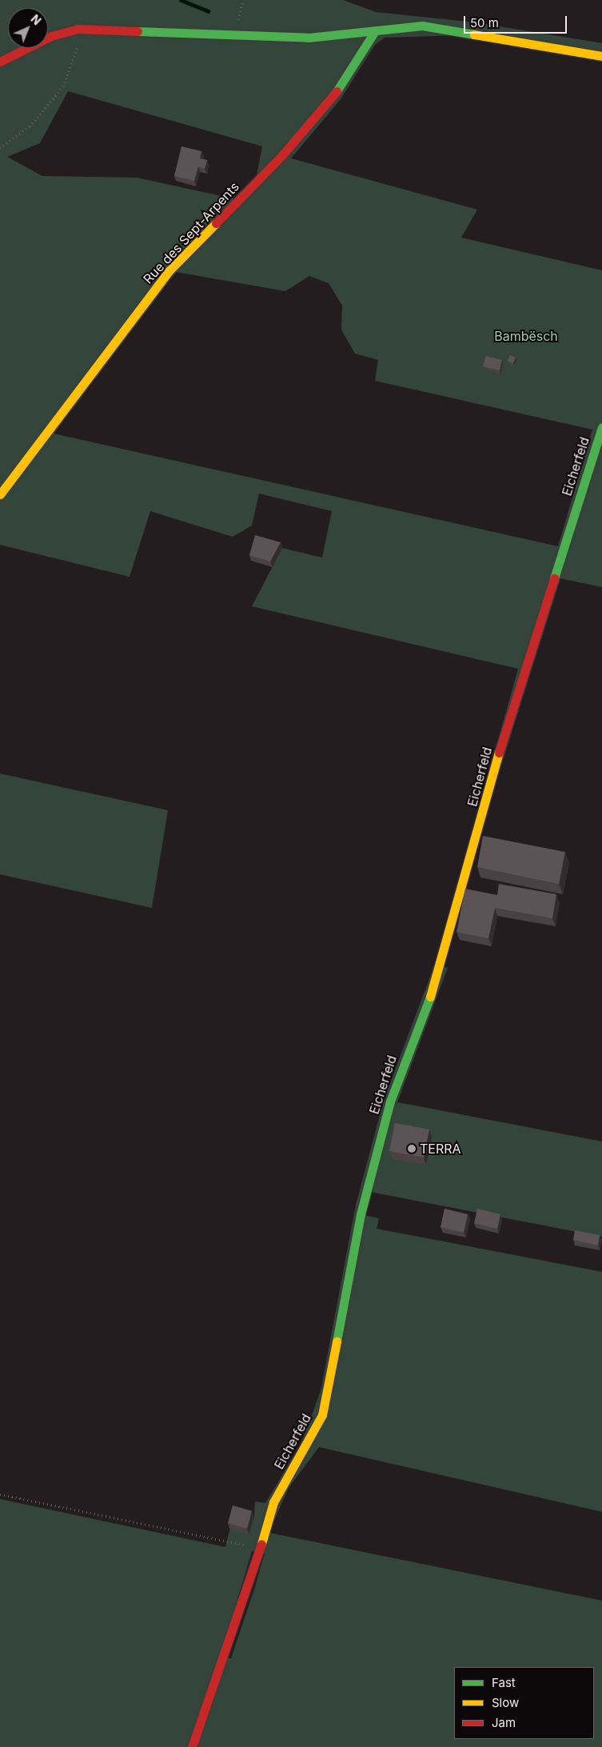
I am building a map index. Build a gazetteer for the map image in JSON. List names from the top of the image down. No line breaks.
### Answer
{"streets":{"street":["Rue des Sept-Arpents","Eicherfeld"]},"parks":["Bambësch"],"places":["TERRA"],"legend":["Fast","Slow","Jam"],"scale_bar":"50 m","north":"top right"}
